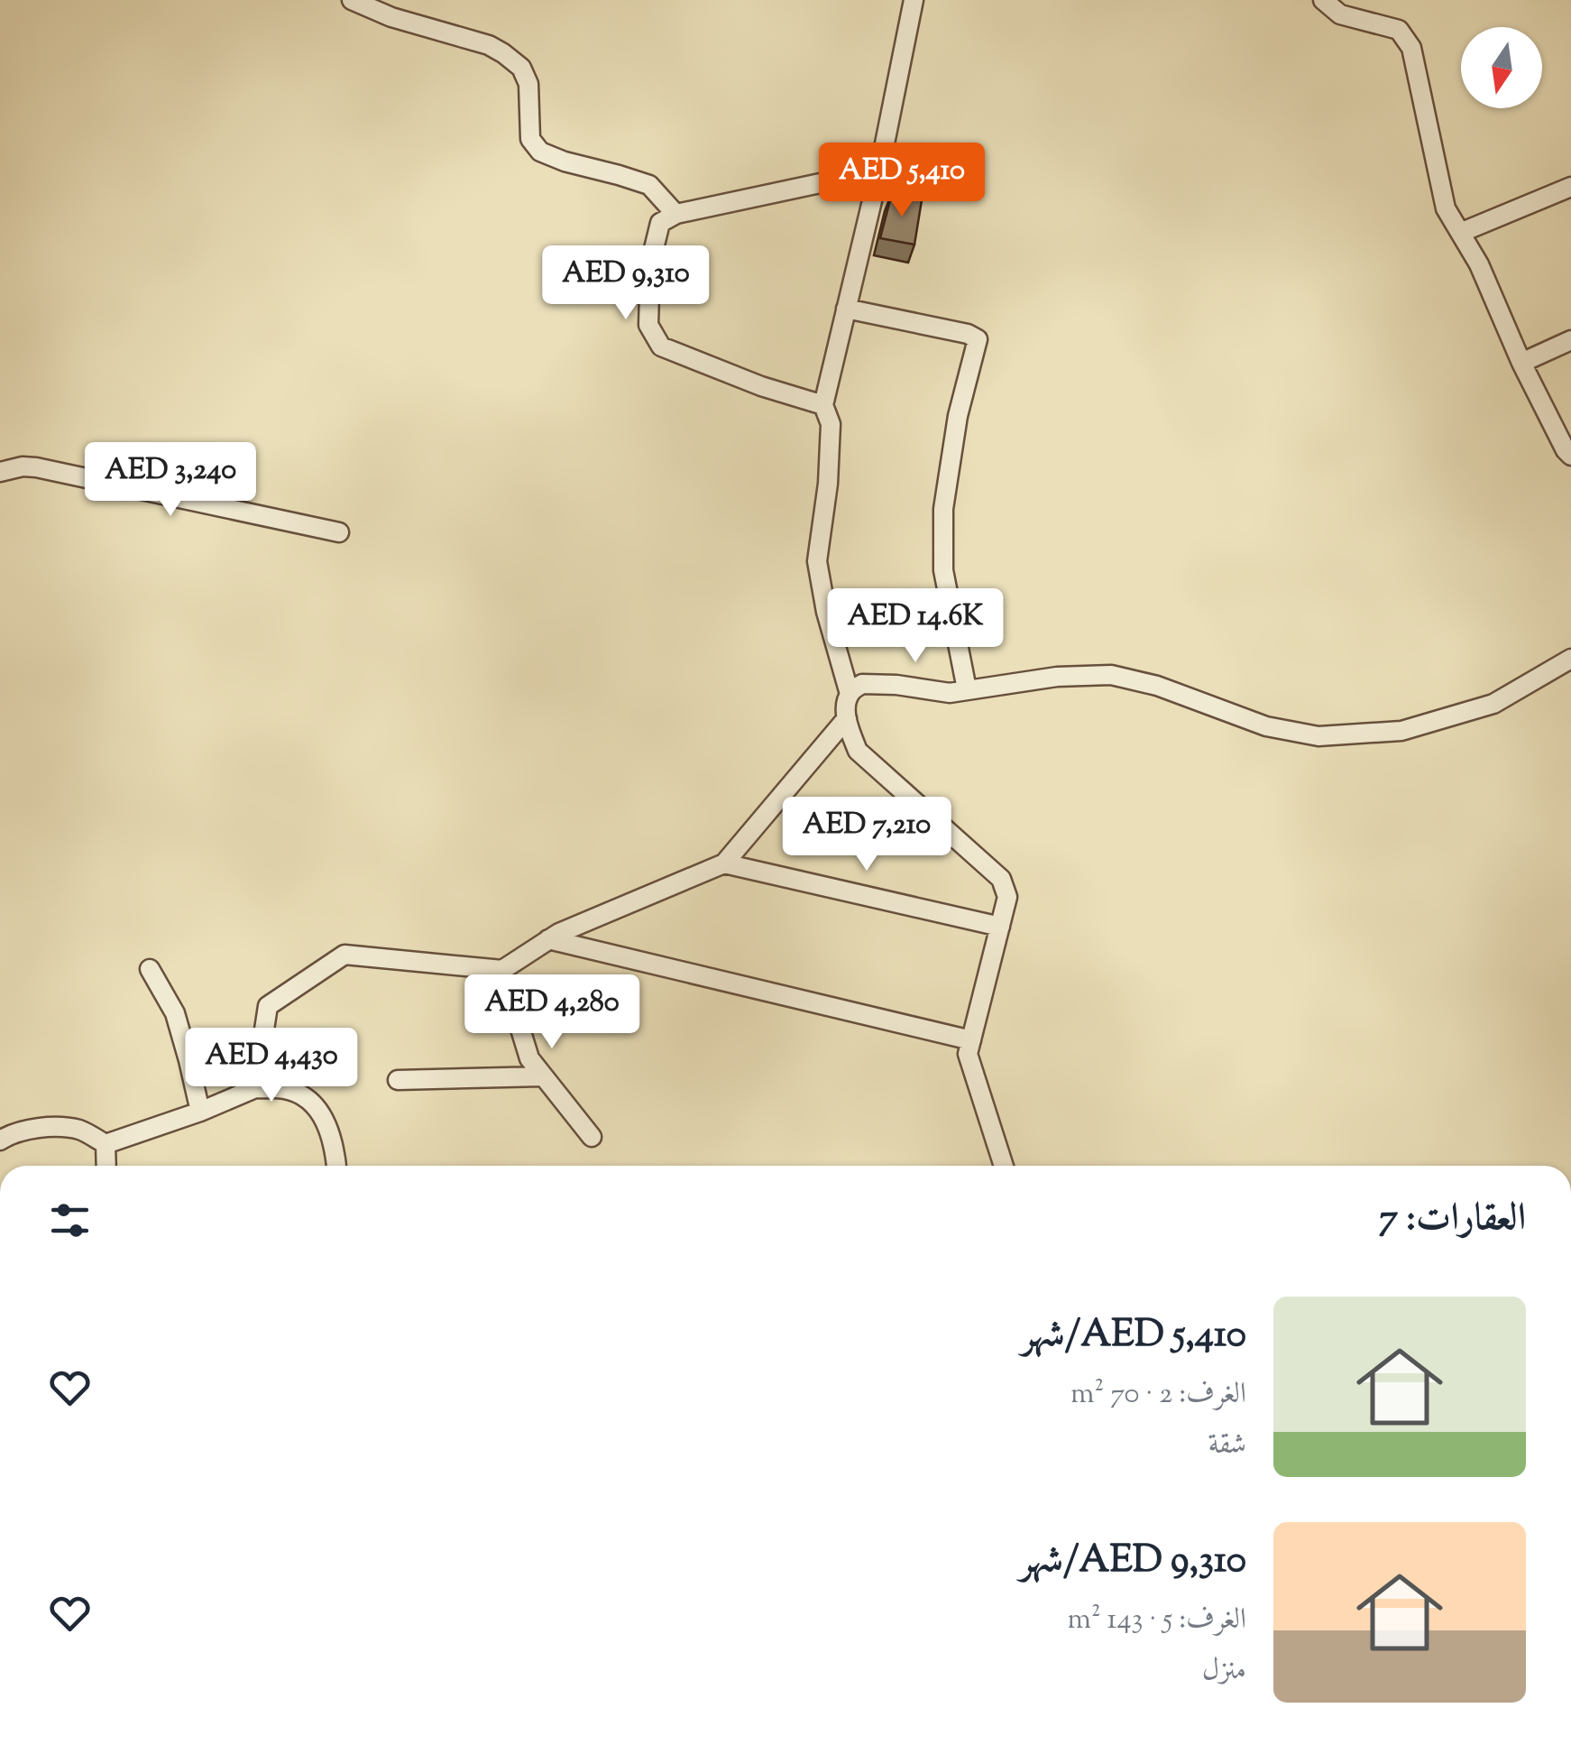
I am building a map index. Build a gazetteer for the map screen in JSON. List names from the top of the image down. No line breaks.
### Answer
{"north":"bottom","page":{"price":["AED 5,410","AED 9,310","AED 3,240","AED 14.6K","AED 7,210","AED 4,280","AED 4,430"],"heading":"العقارات: 7","list":[{"name":"AED 5,410/شهر","note":"الغرف: 2 · 70 m² · شقة"},{"name":"AED 9,310/شهر","note":"الغرف: 5 · 143 m² · منزل"}]}}
